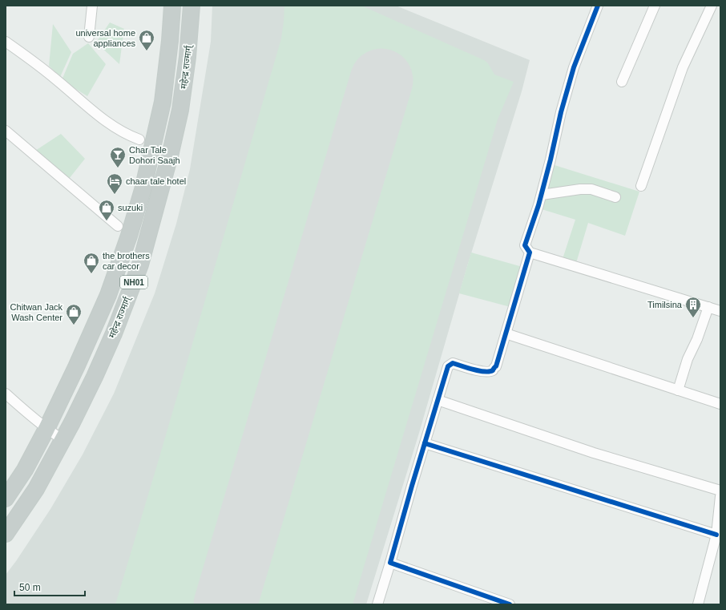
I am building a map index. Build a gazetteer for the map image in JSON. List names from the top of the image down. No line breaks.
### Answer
{"streets":{"highway":["महेन्द्र राज्मार्ग्","NH01"]},"places":{"shop":["universal home appliances","suzuki","the brothers car decor","Chitwan Jack Wash Center"],"bar":["Char Tale Dohori Saajh"],"hotel":["chaar tale hotel"],"building":["Timilsina"]},"scale_bar":"50 m"}
